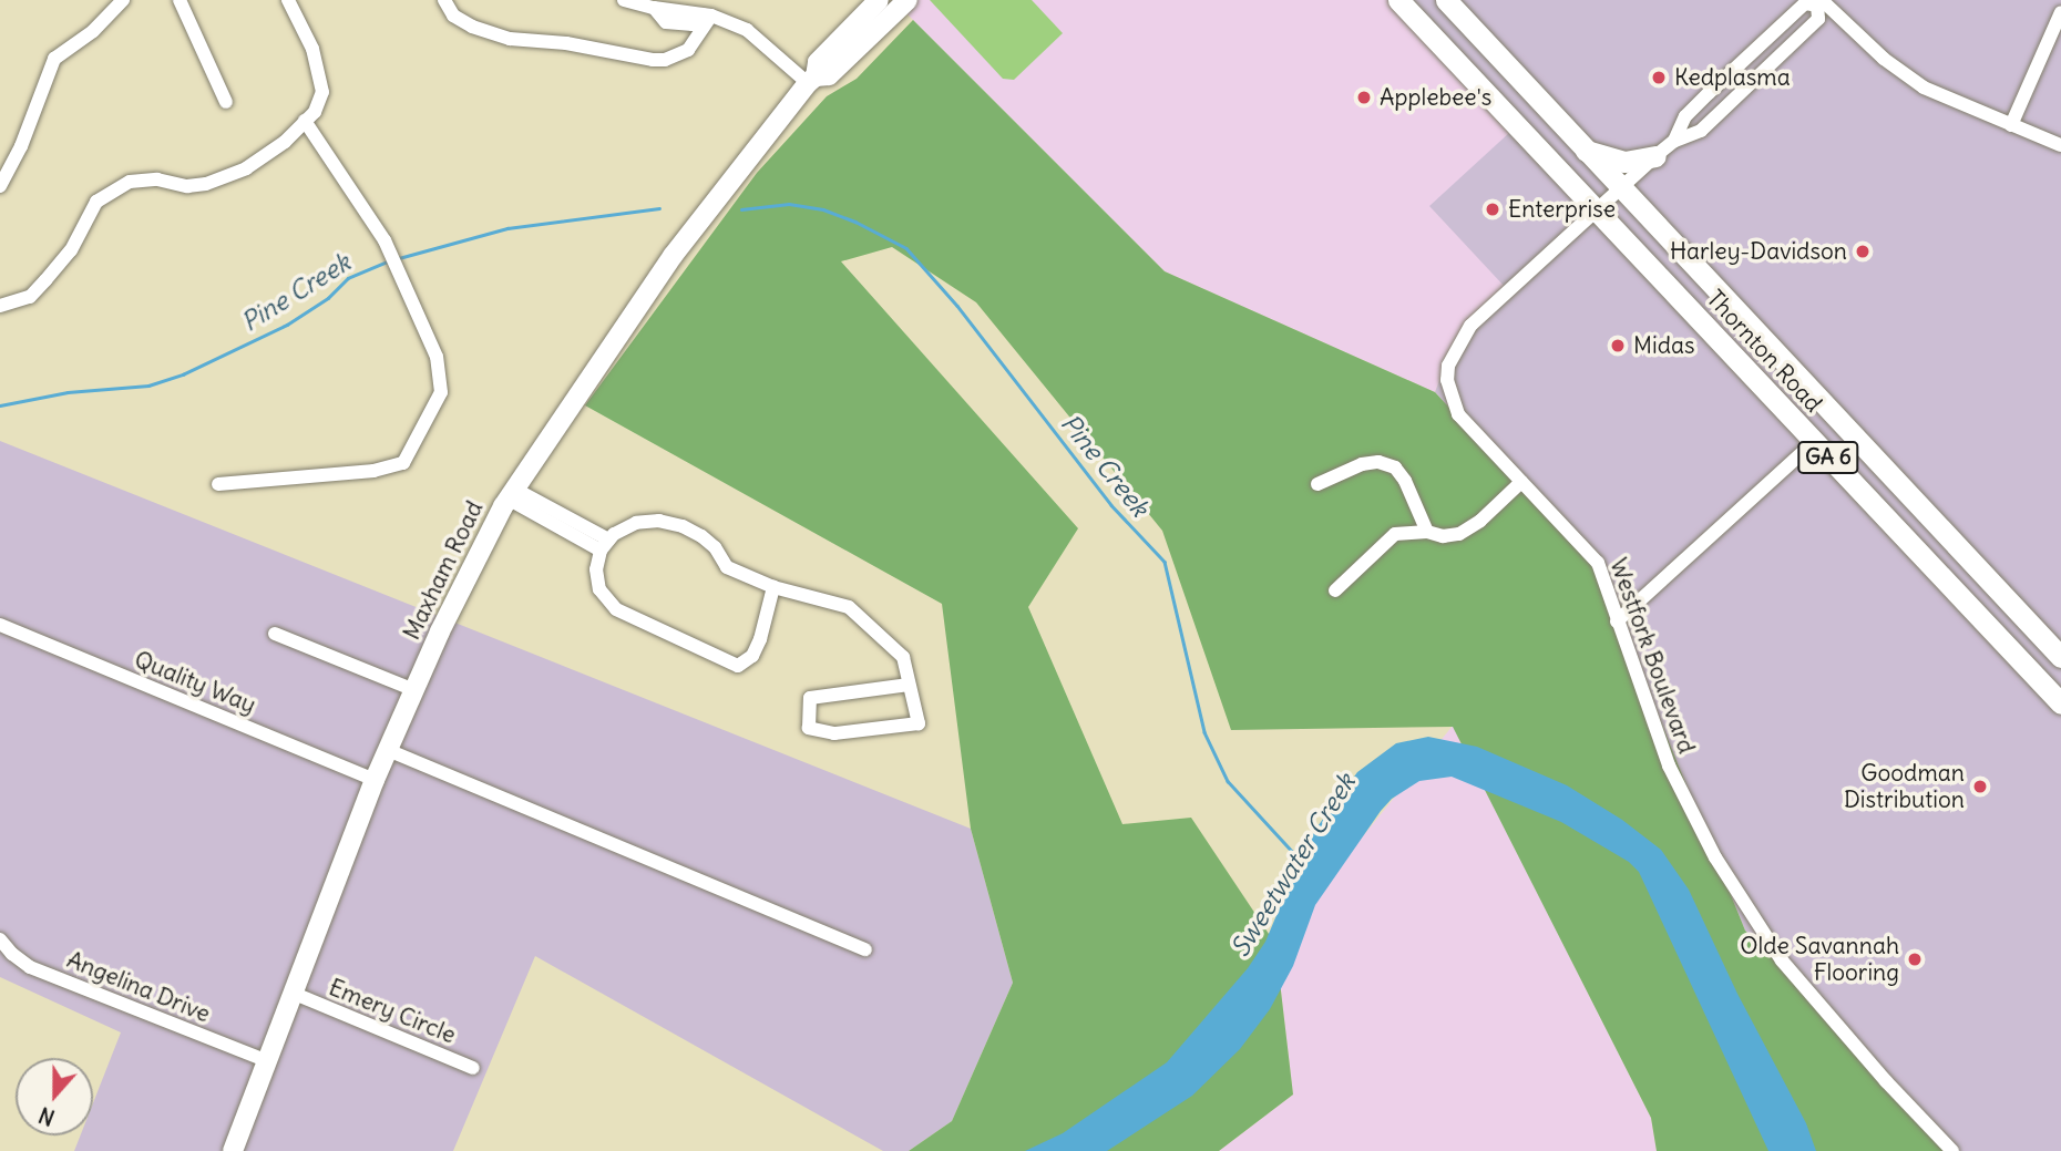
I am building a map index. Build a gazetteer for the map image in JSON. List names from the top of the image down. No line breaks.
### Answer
{"streets":{"highway":["Thornton Road","GA 6"],"main road":["Maxham Road"],"street":["Westfork Boulevard","Quality Way","Angelina Drive","Emery Circle"]},"crossings":[["Thornton Road","Westfork Boulevard"],["Maxham Road","Quality Way"],["Maxham Road","Angelina Drive"],["Maxham Road","Emery Circle"]],"water":["Pine Creek","Sweetwater Creek"],"places":["Kedplasma","Applebee's","Enterprise","Harley-Davidson","Midas","Goodman Distribution","Olde Savannah Flooring"],"north":"bottom"}
